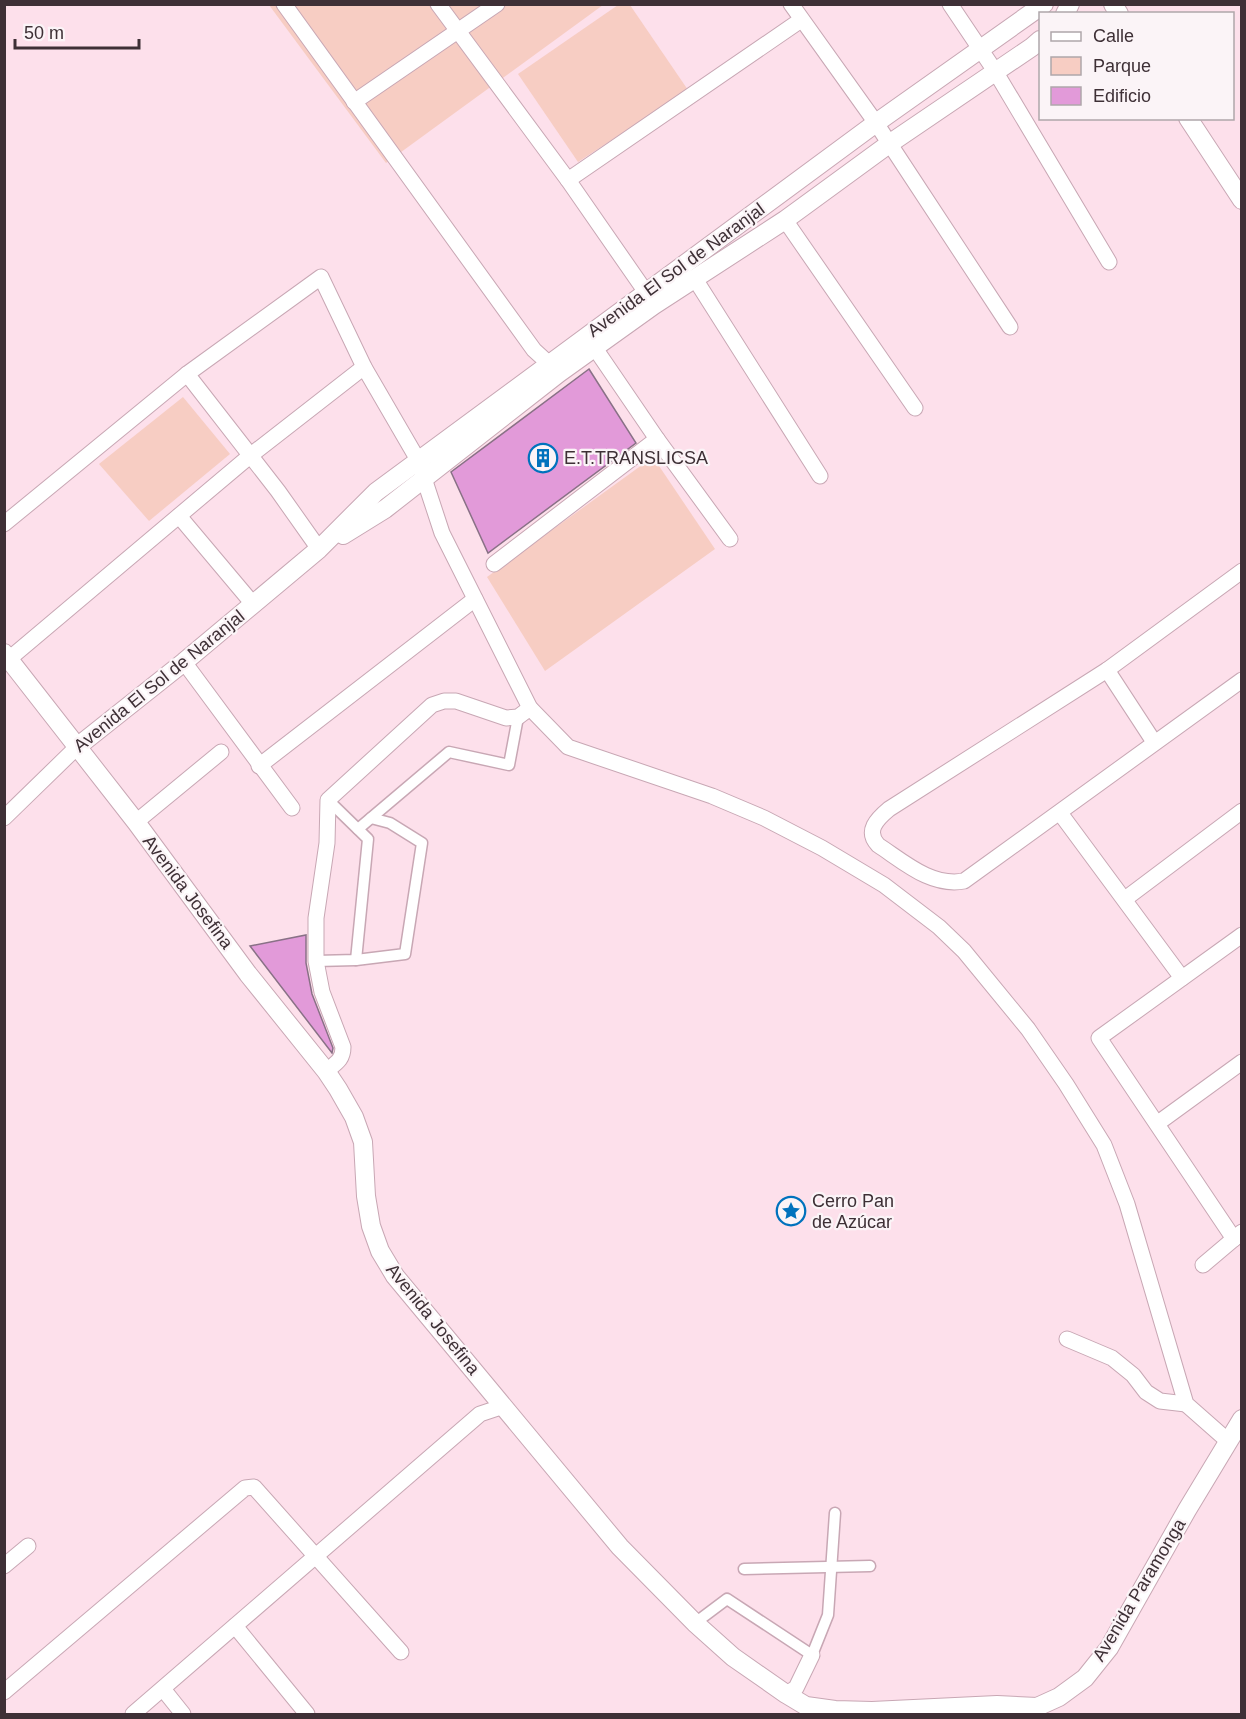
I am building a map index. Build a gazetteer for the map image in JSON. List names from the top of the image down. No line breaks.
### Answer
{"streets":{"street":["Avenida El Sol de Naranjal","Avenida Josefina","Avenida Paramonga"]},"crossings":[["Avenida El Sol de Naranjal","Avenida Josefina"],["Avenida Josefina","Avenida Paramonga"]],"places":{"building":["E.T.TRANSLICSA"],"place":["Cerro Pan de Azúcar"]},"legend":["Calle","Parque","Edificio"],"scale_bar":"50 m"}
